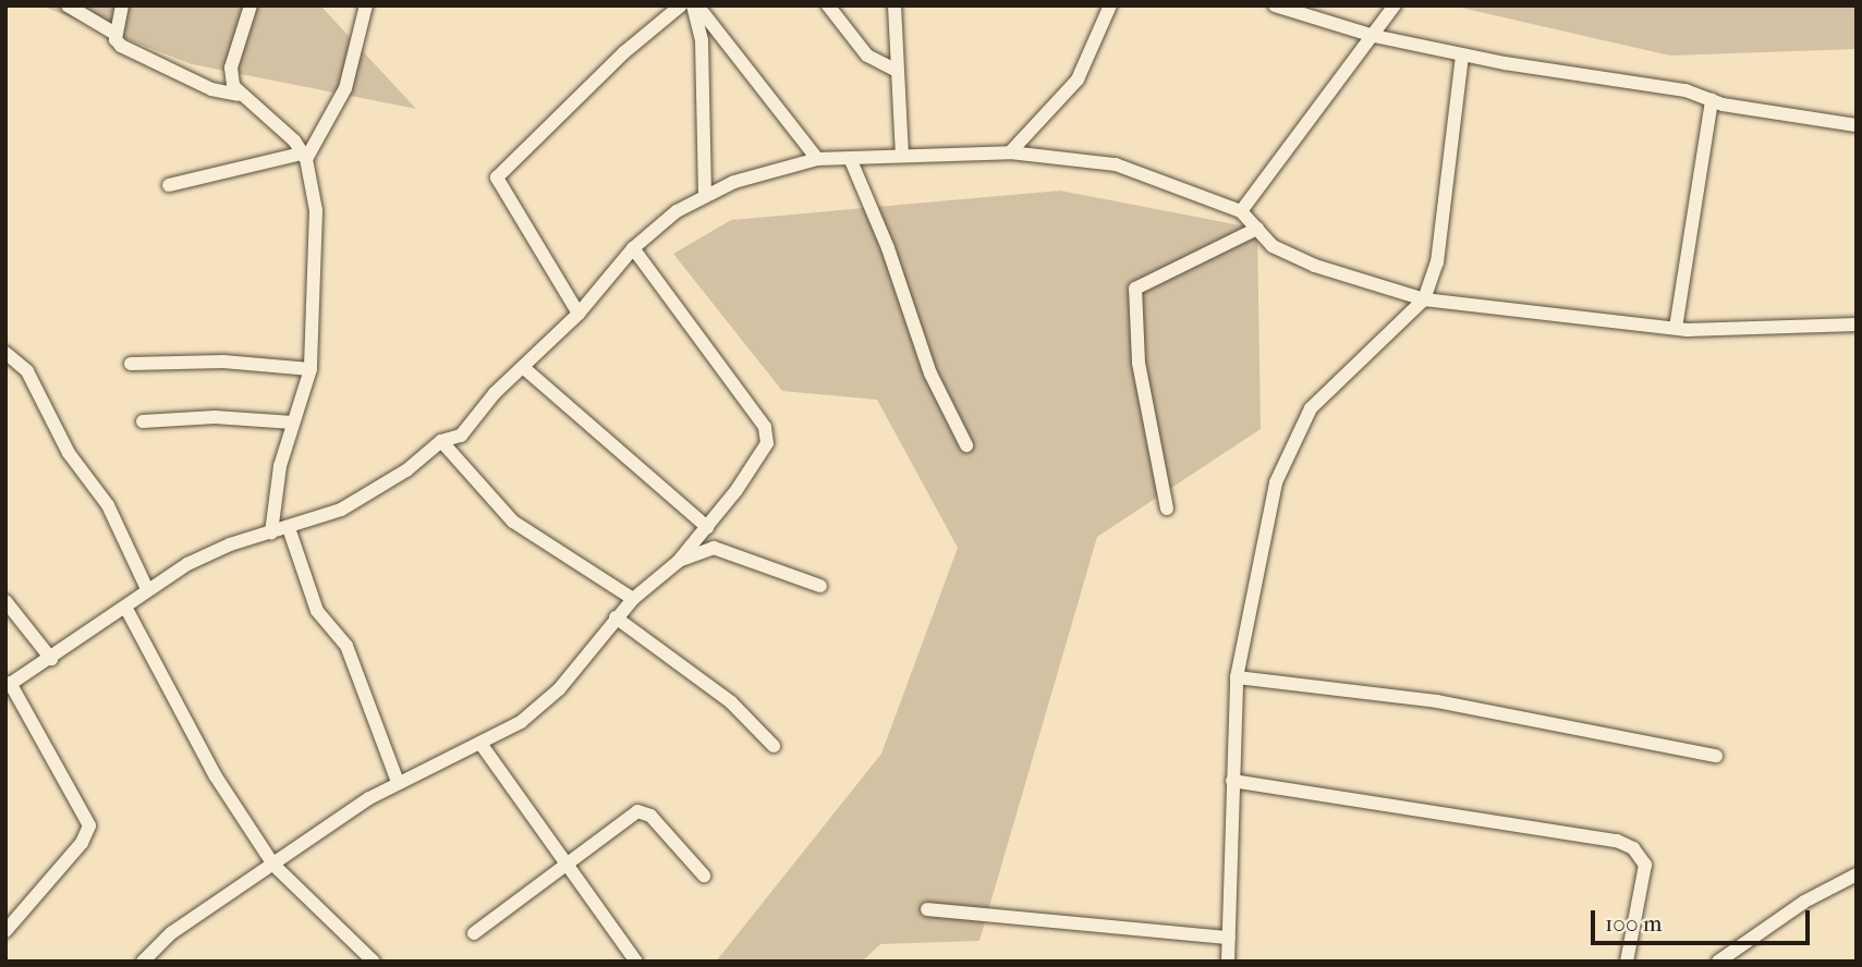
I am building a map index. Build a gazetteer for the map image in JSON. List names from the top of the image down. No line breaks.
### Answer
{"scale_bar":"100 m"}
